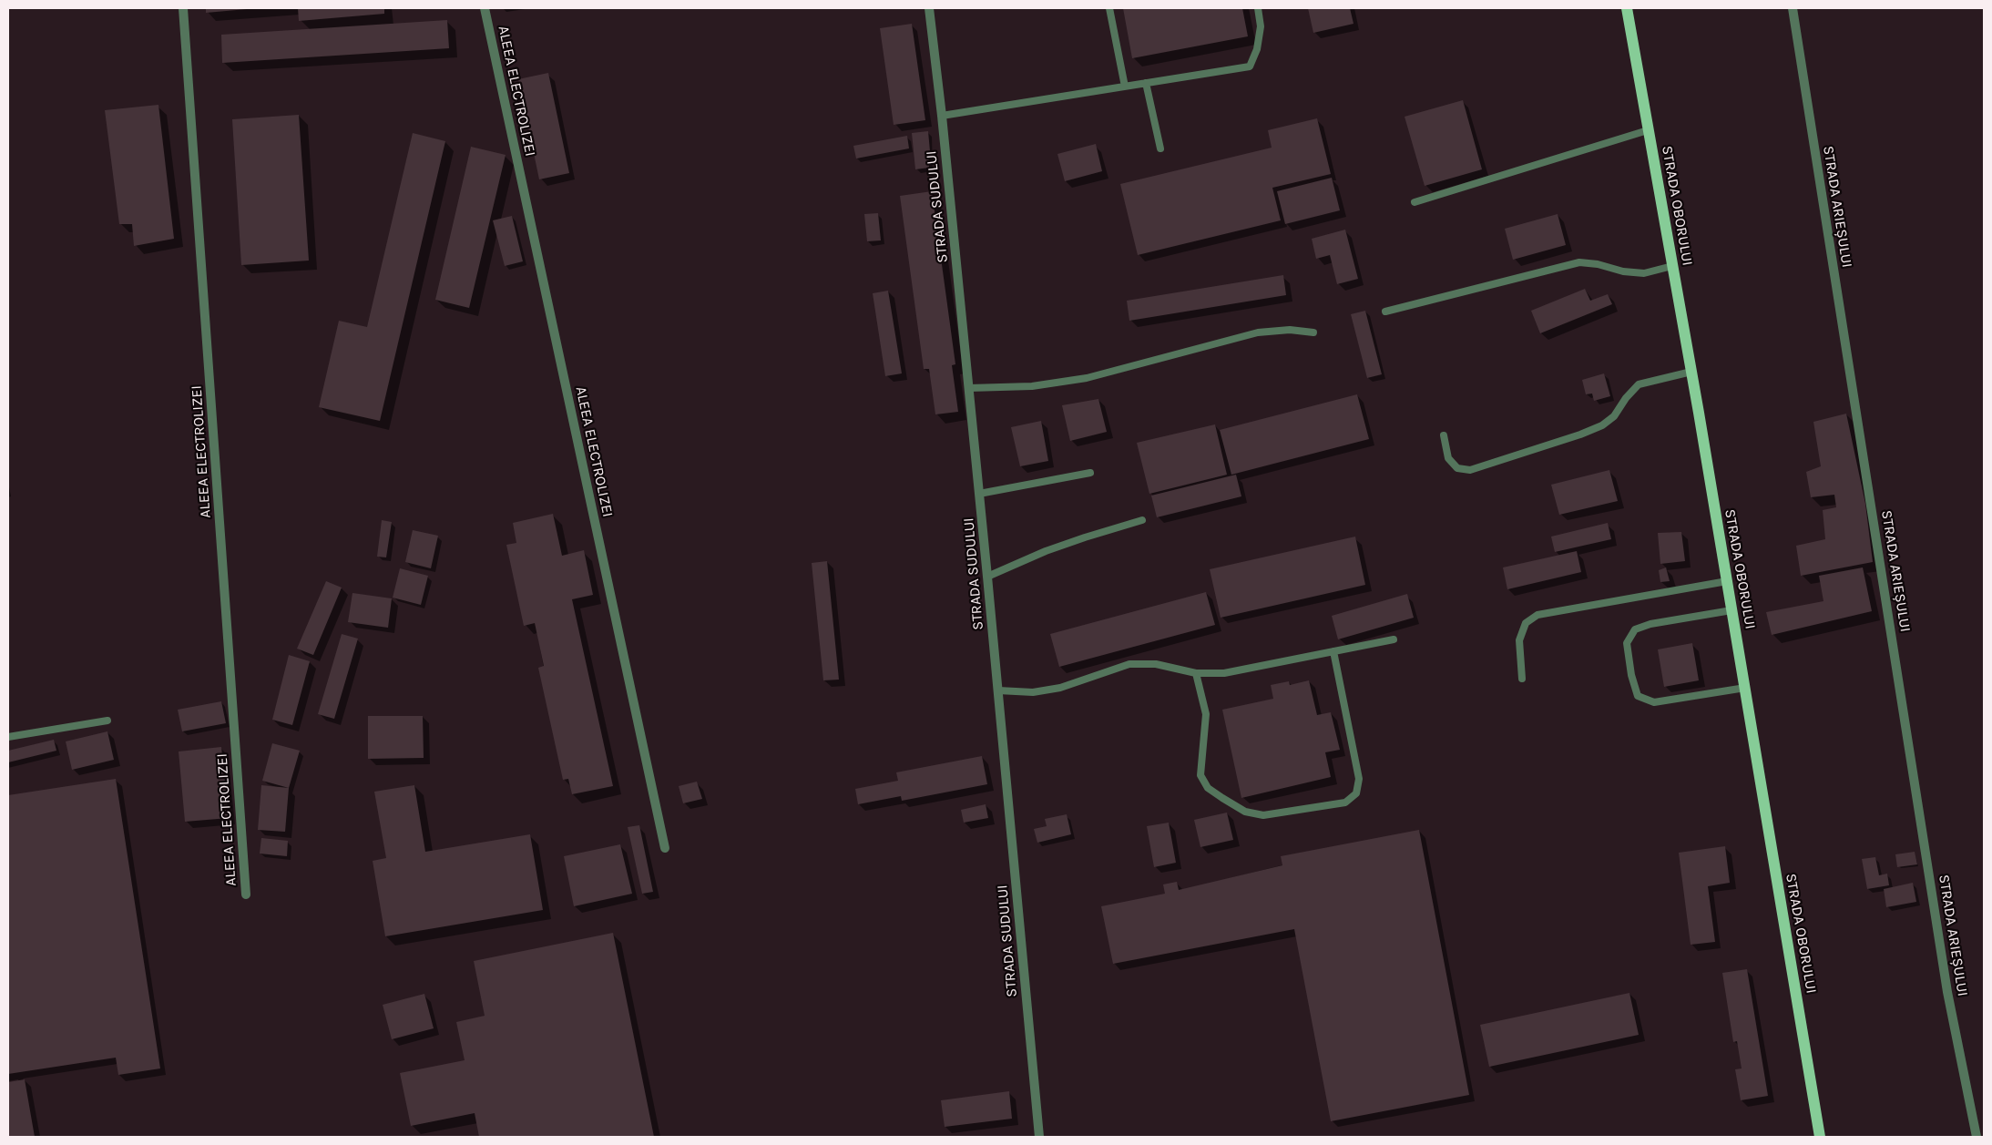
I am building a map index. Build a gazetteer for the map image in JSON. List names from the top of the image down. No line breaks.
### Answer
{"streets":{"main road":["STRADA OBORULUI"],"street":["ALEEA ELECTROLIZEI","STRADA SUDULUI","STRADA ARIEȘULUI"]}}
